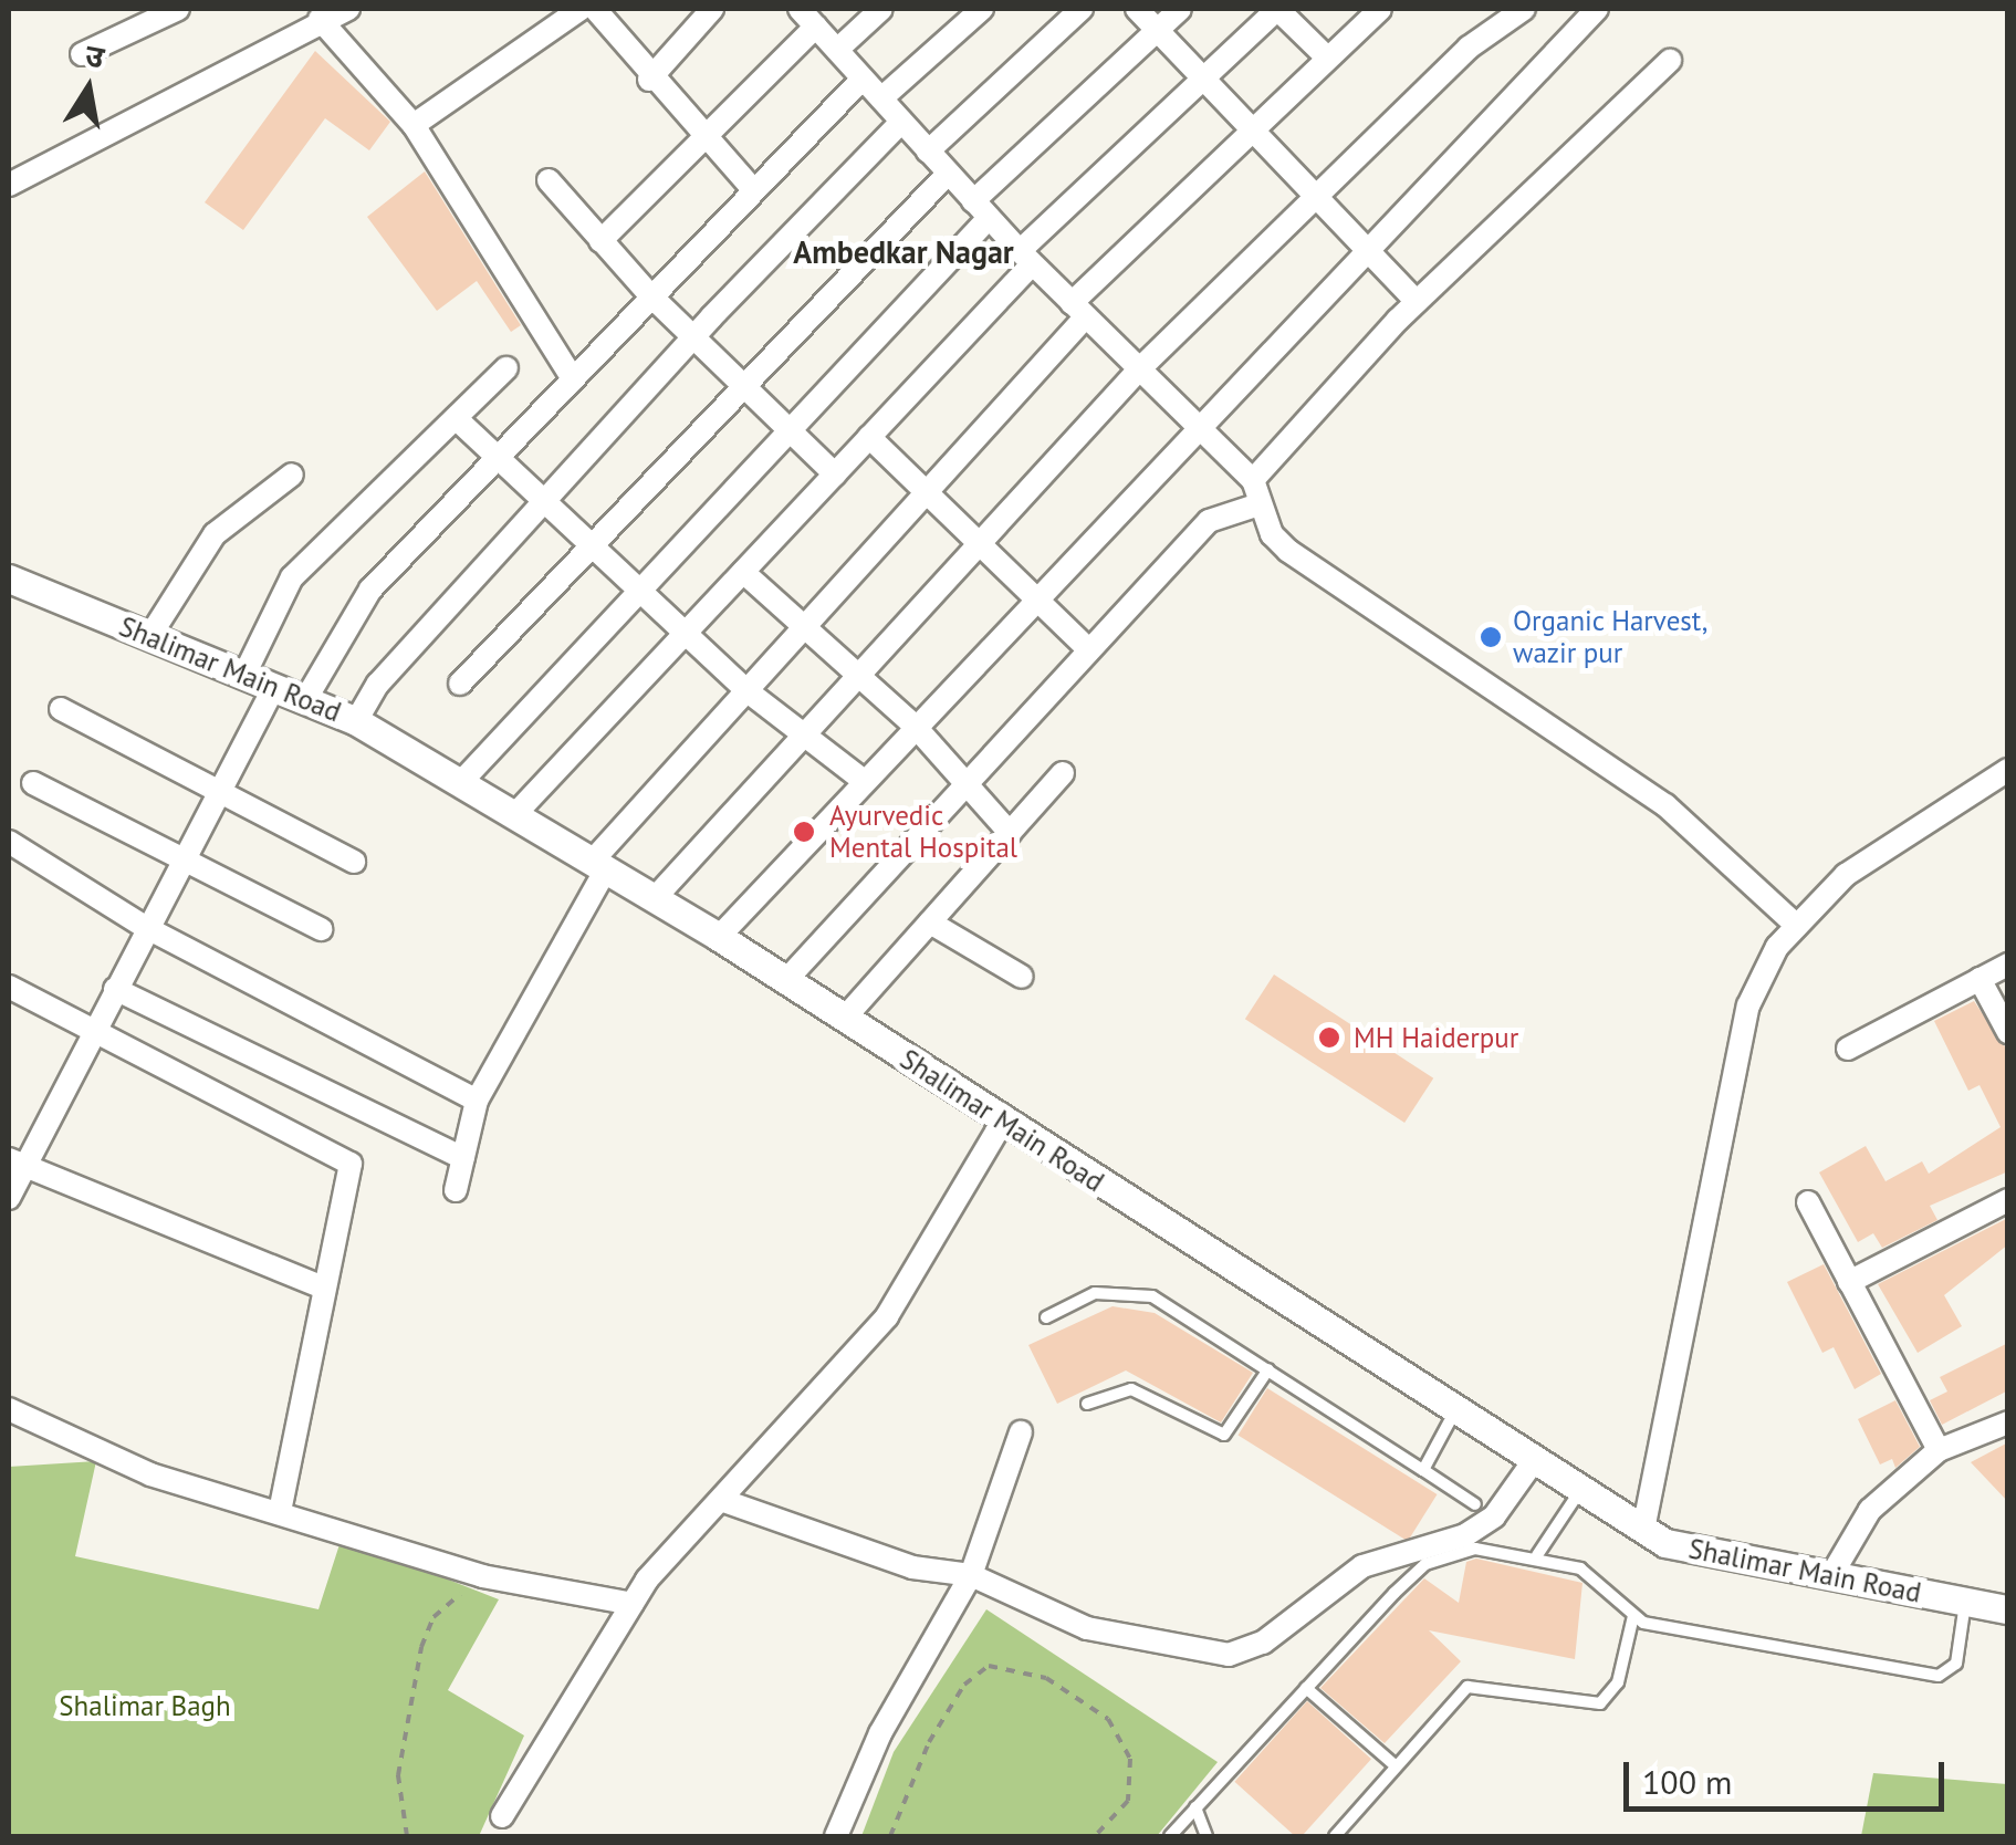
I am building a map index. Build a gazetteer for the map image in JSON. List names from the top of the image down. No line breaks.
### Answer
{"streets":{"street":["Shalimar Main Road"]},"districts":["Ambedkar Nagar"],"parks":["Shalimar Bagh"],"places":["Organic Harvest, wazir pur","Ayurvedic Mental Hospital","MH Haiderpur"],"scale_bar":"100 m","north":"top"}
